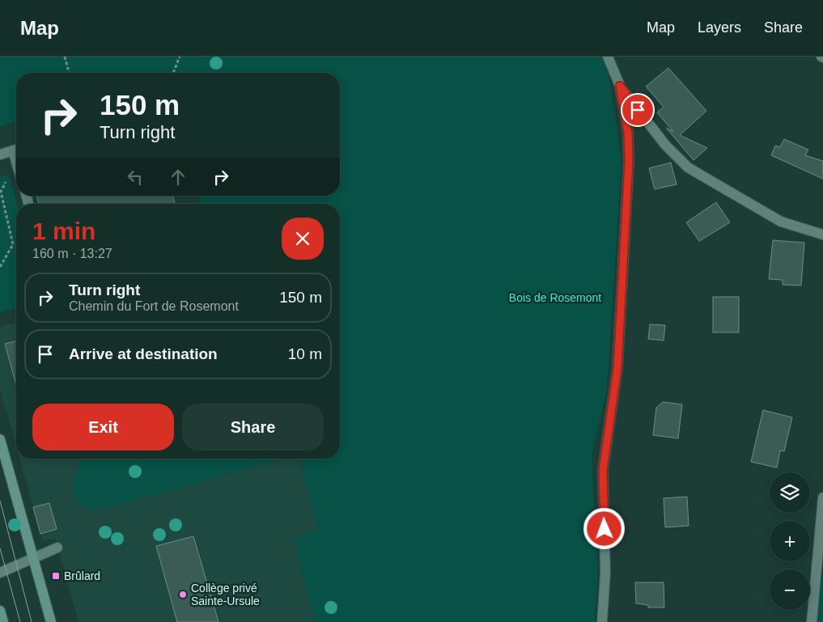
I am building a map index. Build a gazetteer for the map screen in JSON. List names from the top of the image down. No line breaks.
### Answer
{"parks":["Bois de Rosemont"],"places":{"transit":["Brûlard"],"other":["Collège privé Sainte-Ursule"]},"page":{"header":"Map","nav":["Map","Layers","Share"],"turn":["150 m","Turn right"],"heading":["1 min","160 m · 13:27"],"list":[{"name":"Turn right","note":"Chemin du Fort de Rosemont","value":"150 m"},{"name":"Arrive at destination","value":"10 m"}],"buttons":["Exit","Share"],"map_buttons":["+","−"]}}
